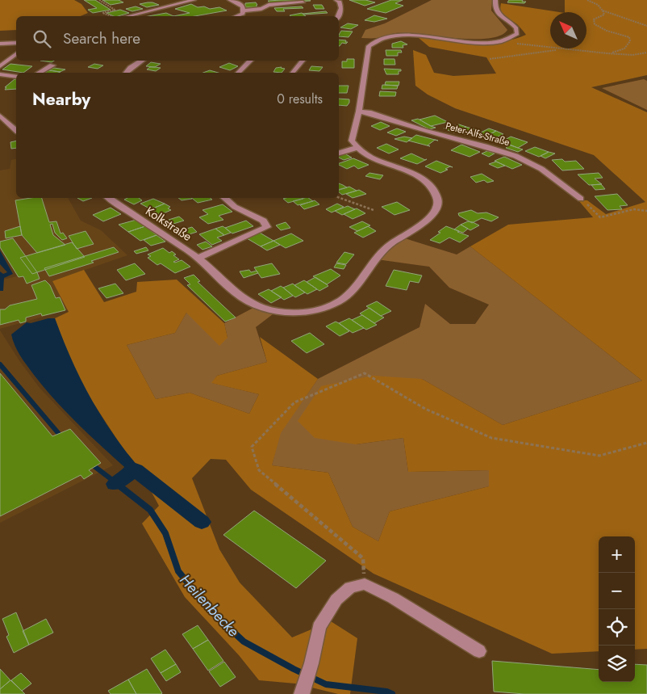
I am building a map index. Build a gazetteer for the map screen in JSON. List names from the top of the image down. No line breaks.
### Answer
{"streets":{"street":["Peter-Alfs-Straße","Kolkstraße"]},"water":["Heilenbecke"],"north":"top left","page":{"search":"Search here","heading":["Nearby","0 results"],"map_buttons":["+","−"]}}
